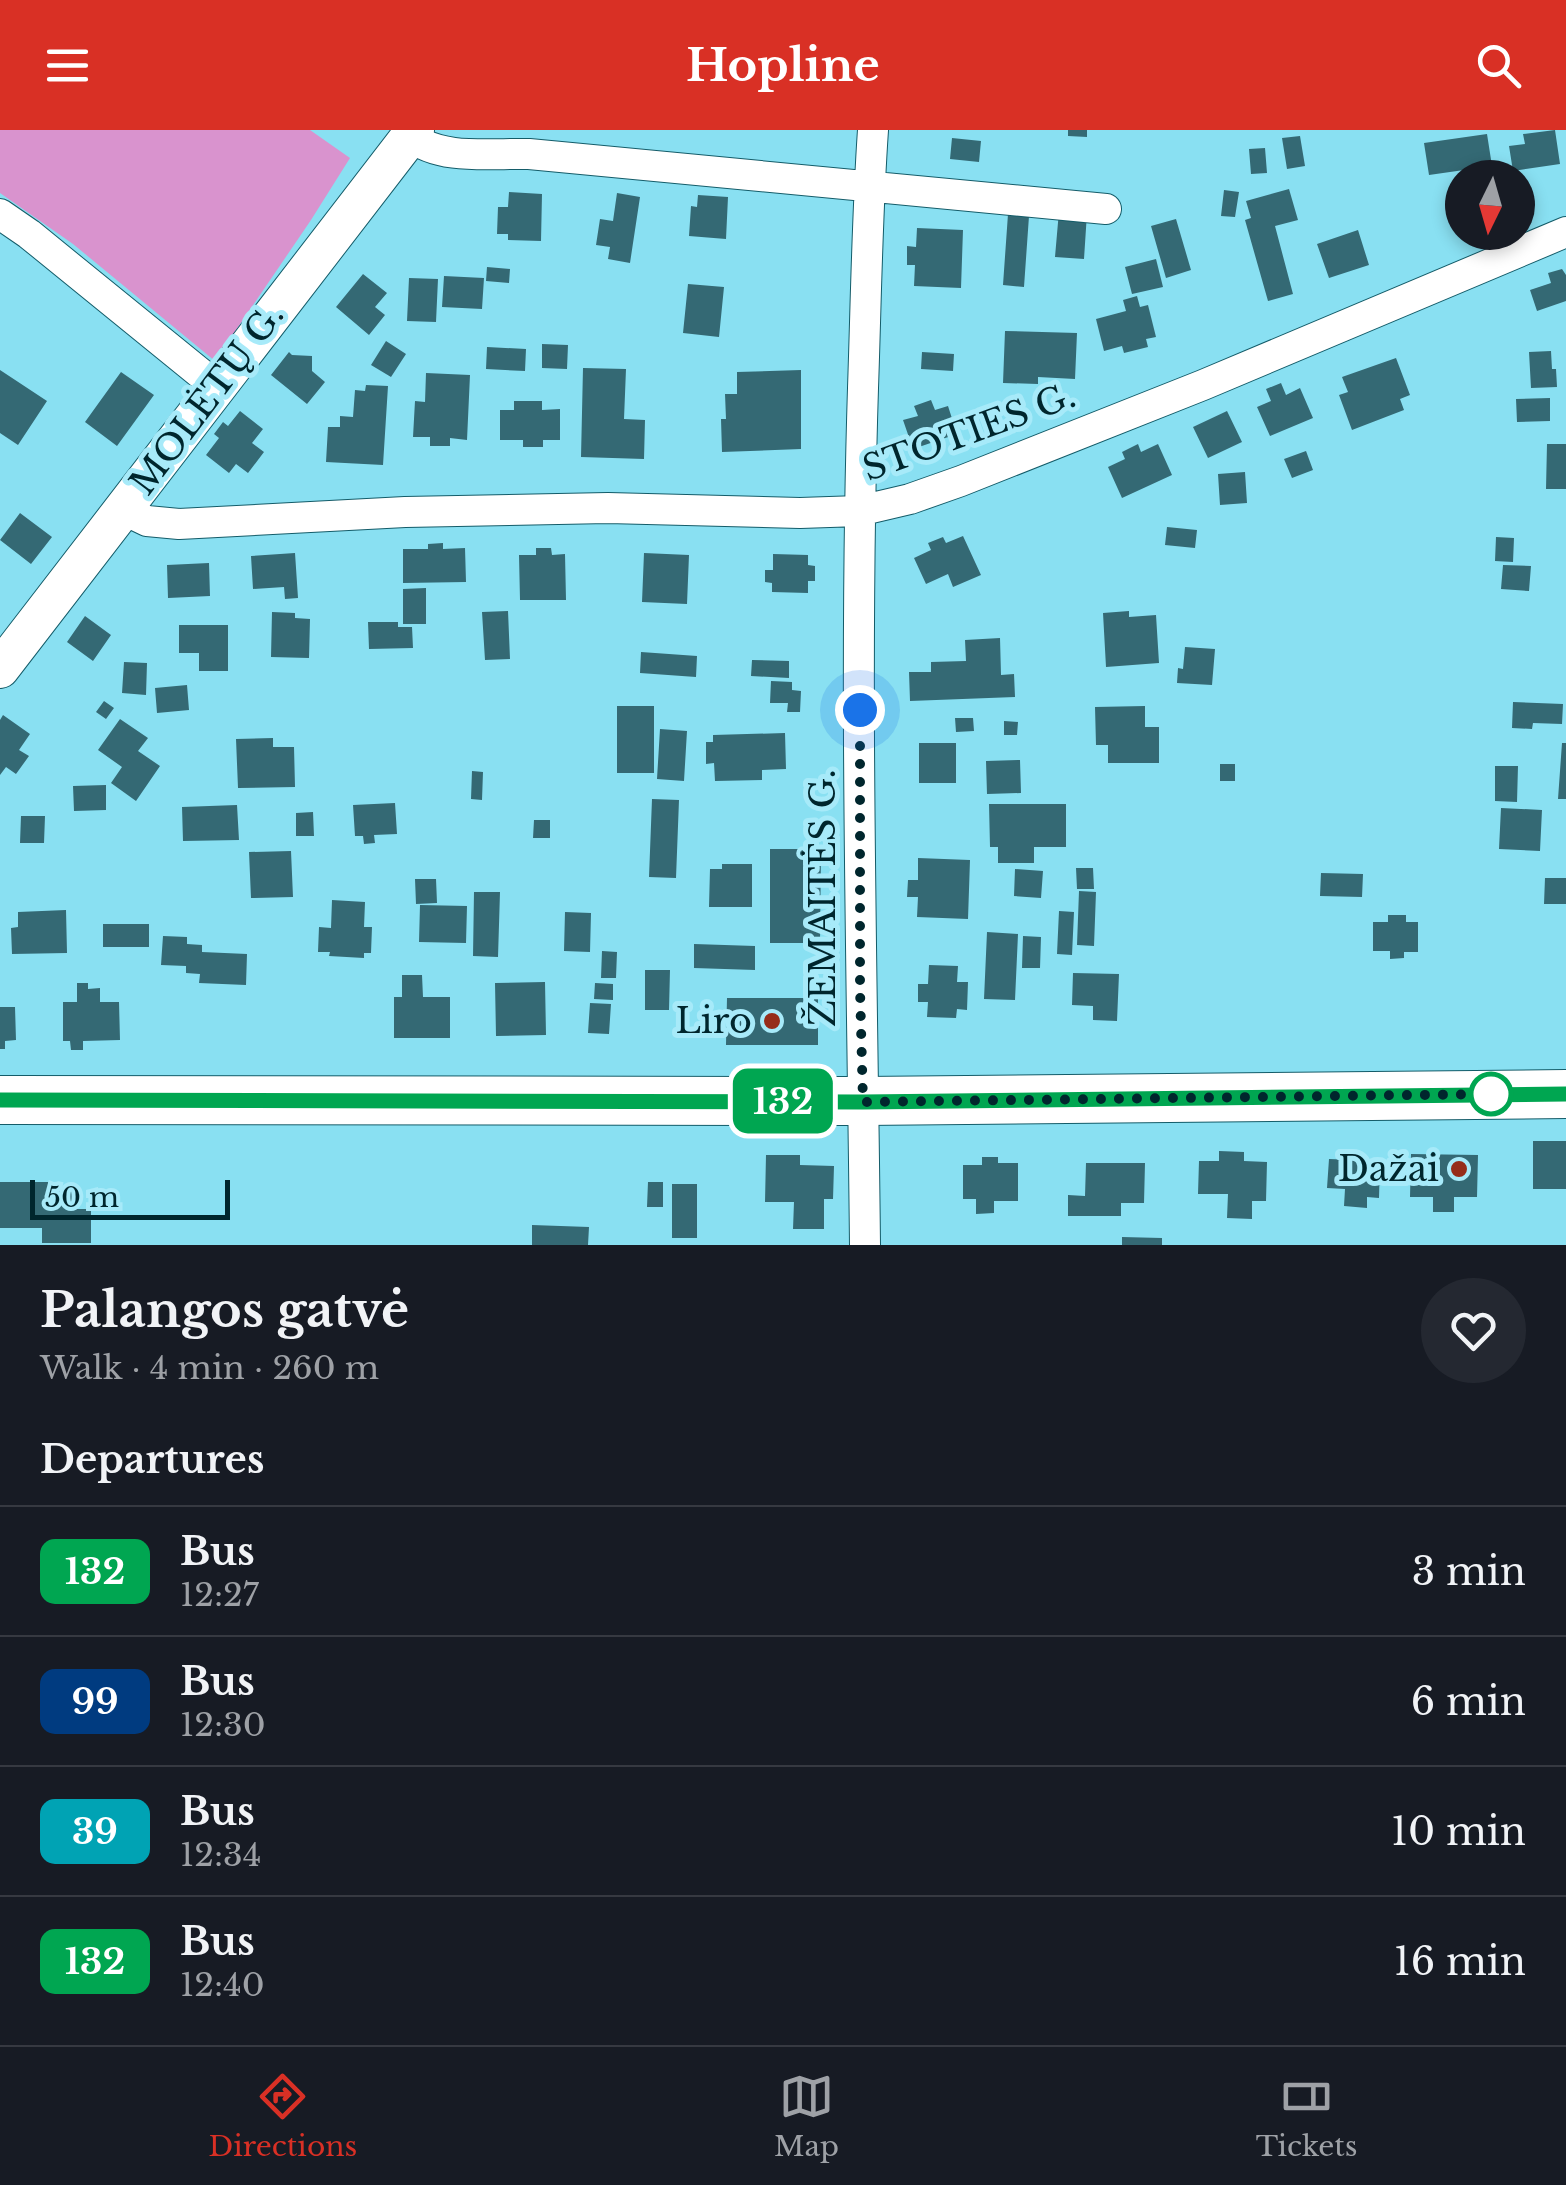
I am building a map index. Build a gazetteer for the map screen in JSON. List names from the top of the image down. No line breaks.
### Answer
{"streets":{"street":["MOLĖTŲ G.","STOTIES G.","ŽEMAITĖS G."]},"crossings":[["MOLĖTŲ G.","STOTIES G."],["STOTIES G.","ŽEMAITĖS G."]],"places":["Liro","Dažai"],"lines":["bus line 132"],"scale_bar":"50 m","north":"bottom","page":{"header":"Hopline","on_map":"132","scale":"50 m","heading":[["Palangos gatvė","Walk · 4 min · 260 m"],"Departures"],"list":[{"mark":"132","name":"Bus","note":"12:27","value":"3 min"},{"mark":"99","name":"Bus","note":"12:30","value":"6 min"},{"mark":"39","name":"Bus","note":"12:34","value":"10 min"},{"mark":"132","name":"Bus","note":"12:40","value":"16 min"}],"tabs":["Directions","Map","Tickets"]}}
